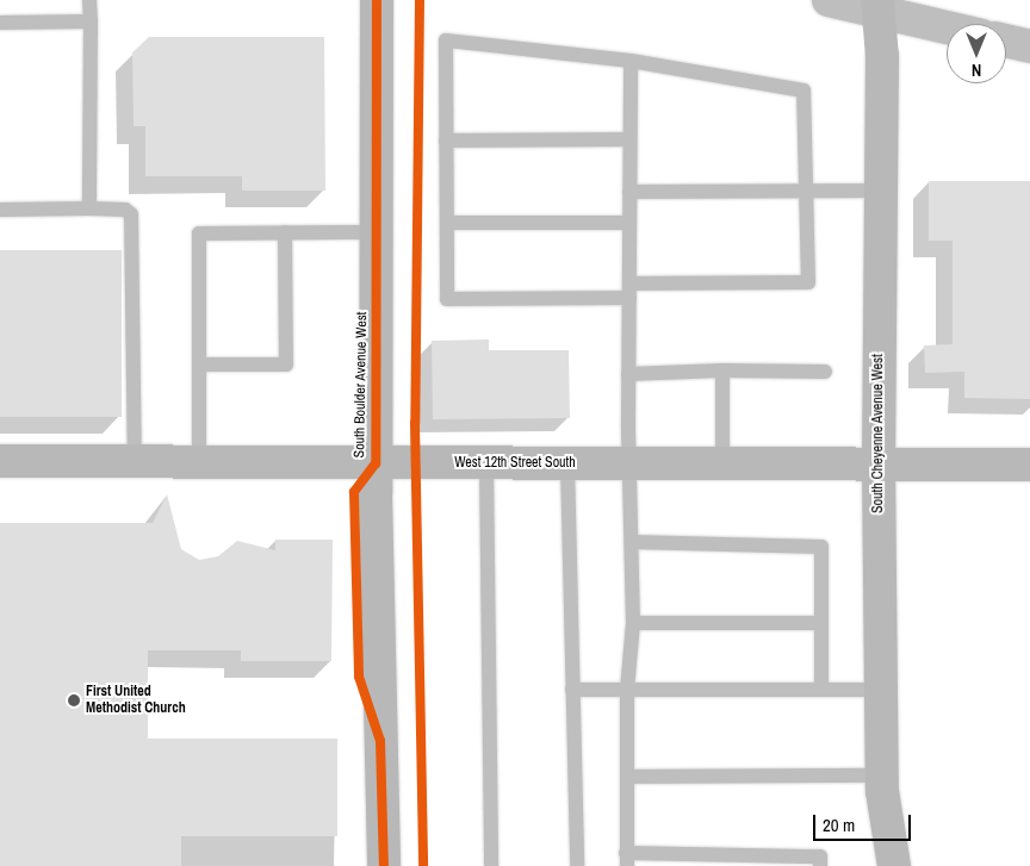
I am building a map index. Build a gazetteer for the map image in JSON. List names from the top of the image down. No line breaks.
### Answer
{"streets":{"street":["South Boulder Avenue West","South Cheyenne Avenue West","West 12th Street South"]},"crossings":[["South Boulder Avenue West","West 12th Street South"],["South Cheyenne Avenue West","West 12th Street South"]],"places":["First United Methodist Church"],"scale_bar":"20 m","north":"bottom"}
